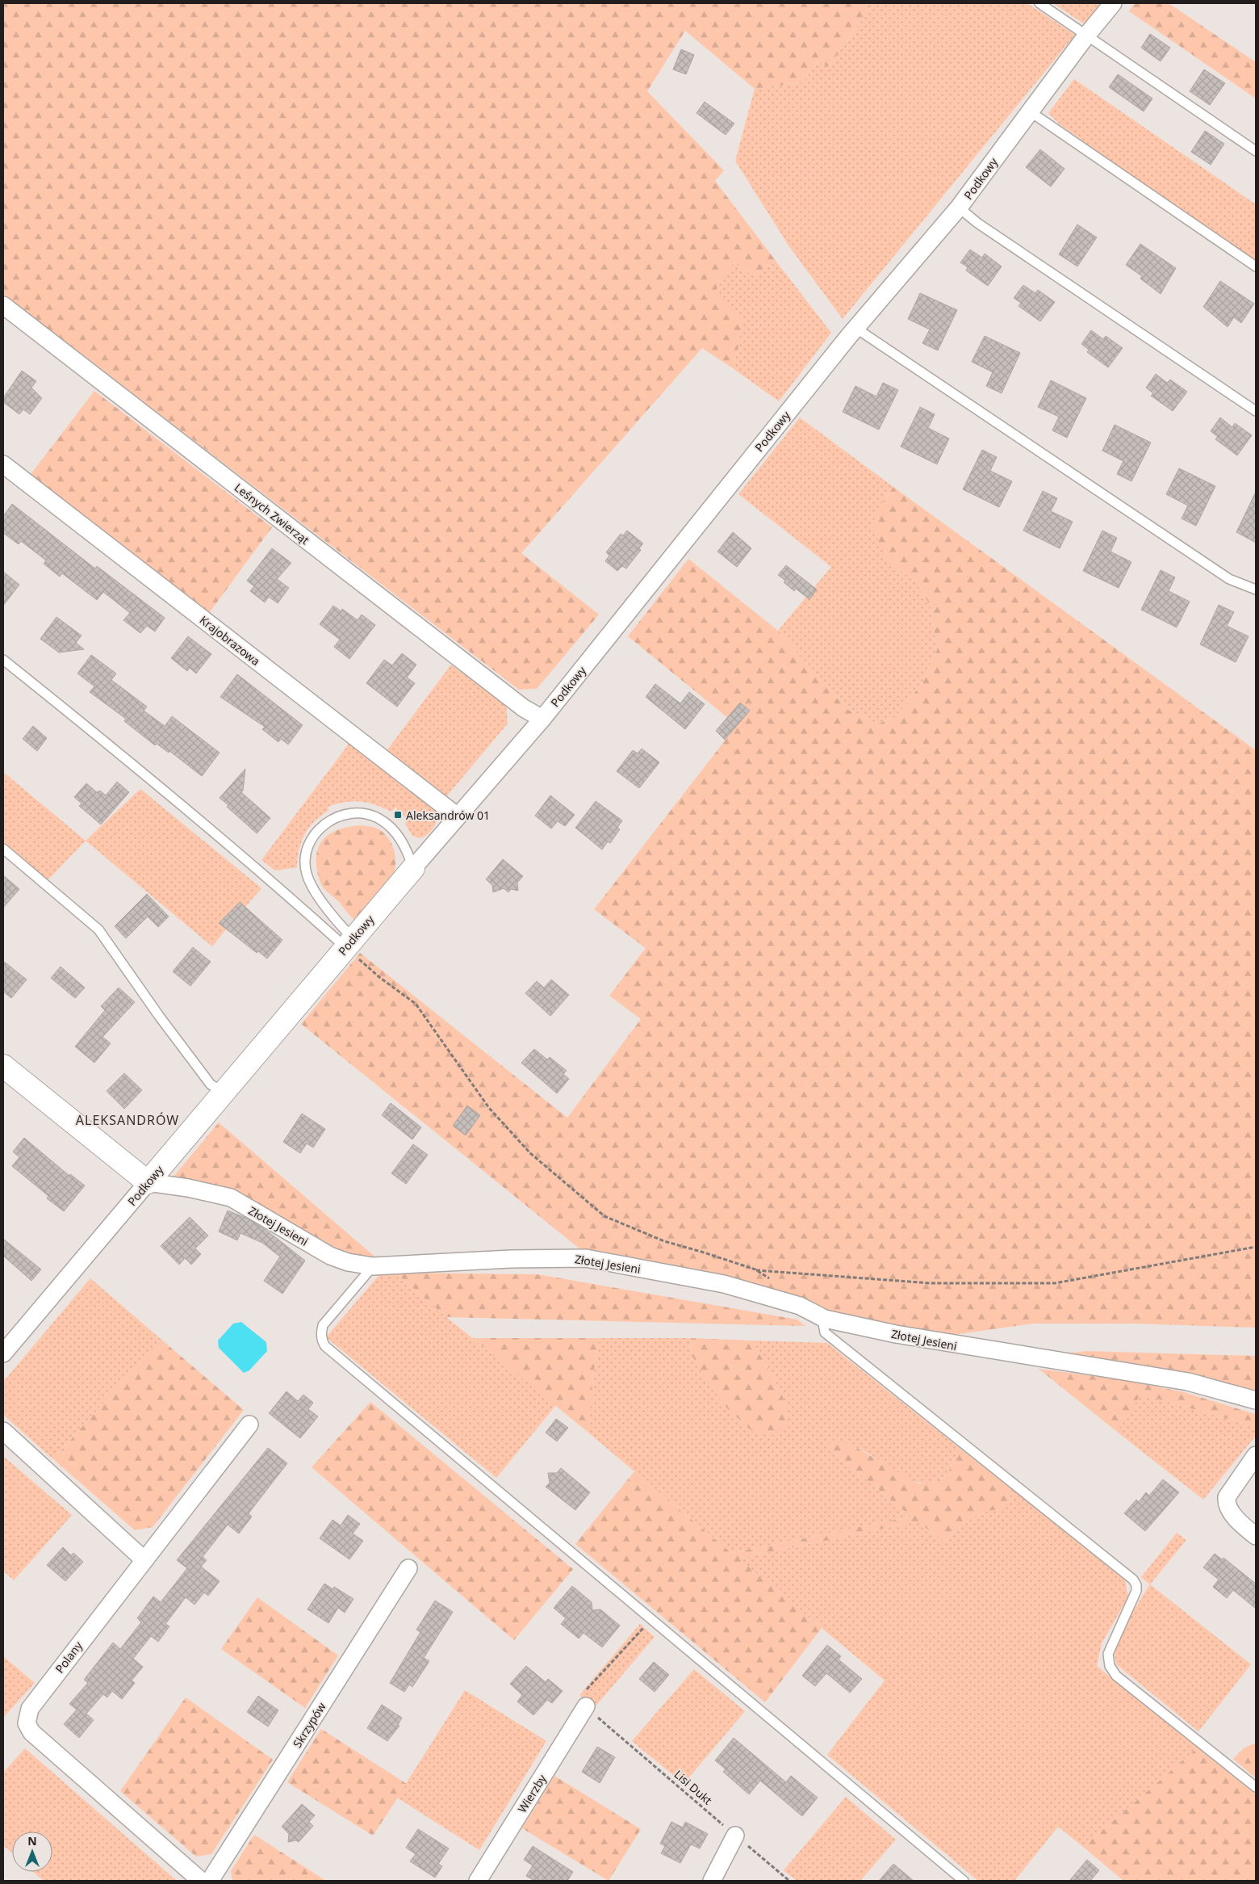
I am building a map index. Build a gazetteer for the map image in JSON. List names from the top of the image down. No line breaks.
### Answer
{"streets":{"street":["Podkowy","Leśnych Zwierząt","Krajobrazowa","Złotej Jesieni","Polany","Skrzypów","Wierzby"],"path":["Lisi Dukt"]},"crossings":[["Podkowy","Leśnych Zwierząt"],["Podkowy","Krajobrazowa"],["Podkowy","Złotej Jesieni"],["Lisi Dukt","Wierzby"]],"districts":["ALEKSANDRÓW"],"places":{"transit":["Aleksandrów 01"]},"north":"top"}
